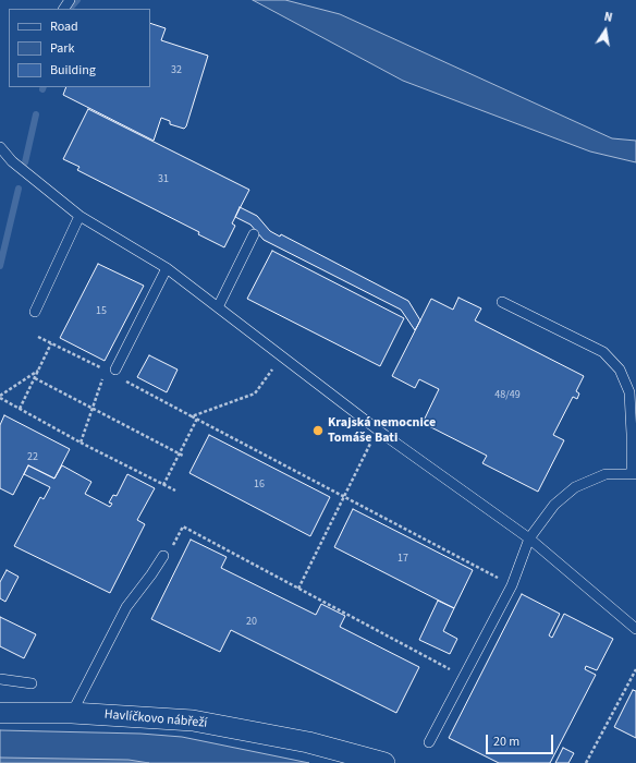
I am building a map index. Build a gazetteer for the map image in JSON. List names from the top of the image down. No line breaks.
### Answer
{"streets":{"street":["Havlíčkovo nábřeží"]},"places":["Krajská nemocnice Tomáše Bati"],"house_numbers":["32","31","15","48/49","22","16","17","20"],"legend":["Road","Park","Building"],"scale_bar":"20 m","north":"top"}
